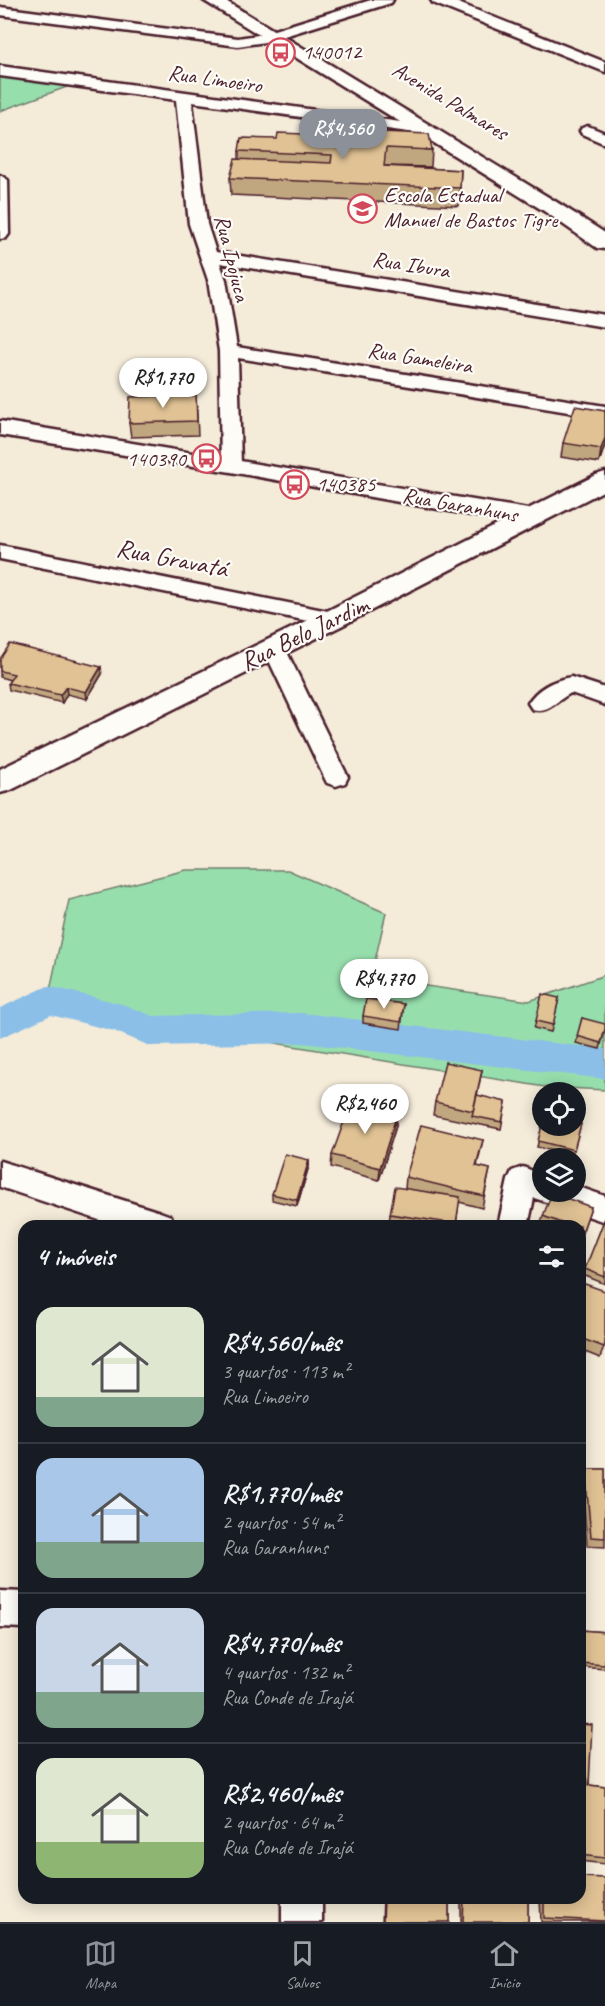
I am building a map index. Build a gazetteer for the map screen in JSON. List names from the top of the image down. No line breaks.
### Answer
{"streets":{"main road":["Avenida Palmares","Rua Garanhuns","Rua Belo Jardim"],"street":["Rua Limoeiro","Rua Ipojuca","Rua Ibura","Rua Gameleira","Rua Gravatá"]},"crossings":[["Rua Limoeiro","Avenida Palmares"],["Rua Limoeiro","Rua Ipojuca"],["Rua Ipojuca","Rua Ibura"],["Rua Ipojuca","Rua Gameleira"],["Rua Ipojuca","Rua Garanhuns"],["Rua Garanhuns","Rua Belo Jardim"],["Rua Gravatá","Rua Belo Jardim"]],"places":{"bus stop":["140012","140390","140385"],"school or university":["Escola Estadual Manuel de Bastos Tigre"]},"page":{"price":["R$4,560","R$1,770","R$4,770","R$2,460"],"heading":"4 imóveis","list":[{"name":"R$4,560/mês","note":"3 quartos · 113 m² · Rua Limoeiro"},{"name":"R$1,770/mês","note":"2 quartos · 54 m² · Rua Garanhuns"},{"name":"R$4,770/mês","note":"4 quartos · 132 m² · Rua Conde de Irajá"},{"name":"R$2,460/mês","note":"2 quartos · 64 m² · Rua Conde de Irajá"}],"tabs":["Mapa","Salvos","Início"]}}
